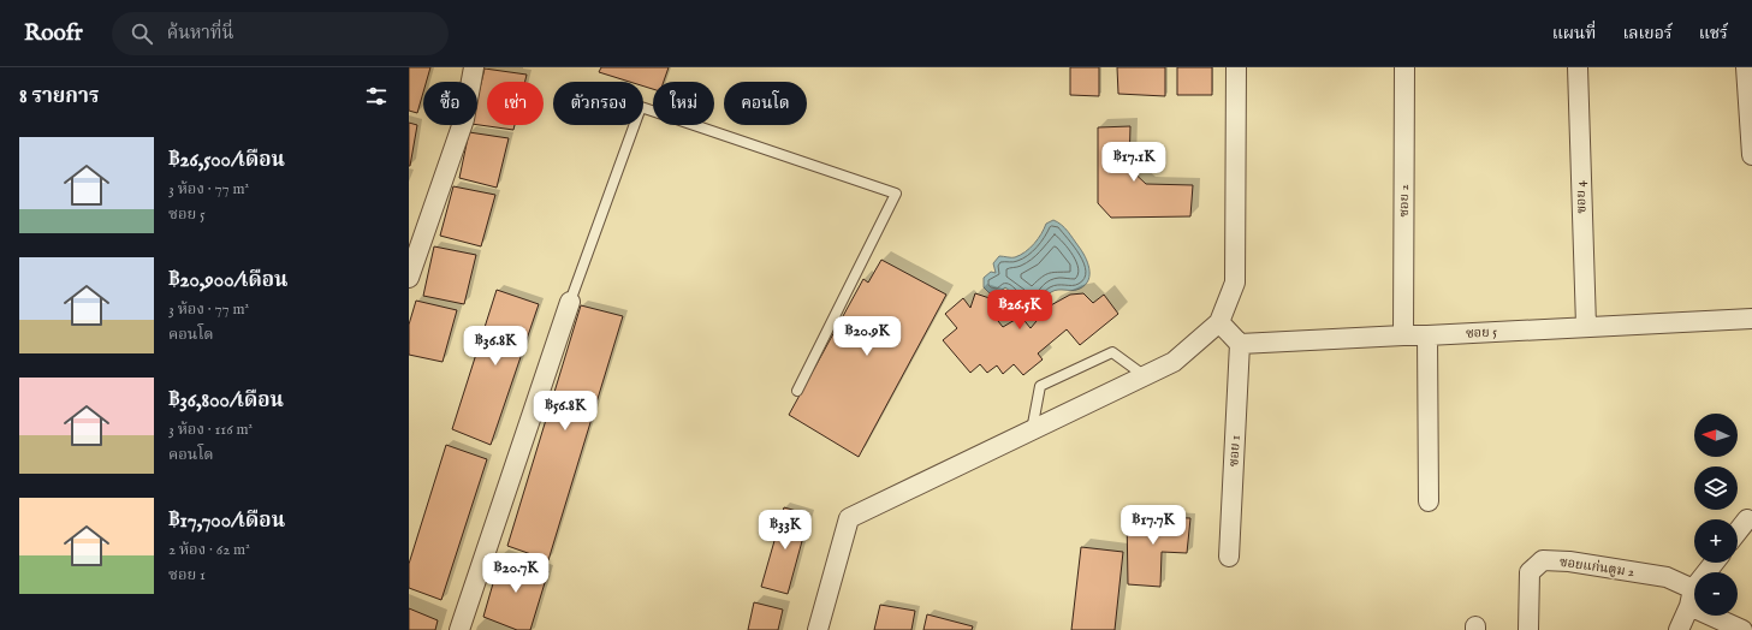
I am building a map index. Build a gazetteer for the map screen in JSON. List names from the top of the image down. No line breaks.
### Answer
{"streets":{"street":["ซอย 4","ซอย 2","ซอย 5","ซอย 1","ซอยแก่นตูม 2"]},"crossings":[["ซอย 4","ซอย 5"],["ซอย 2","ซอย 5"],["ซอย 5","ซอย 1"]],"north":"left","page":{"header":"Roofr","search":"ค้นหาที่นี่","nav":["แผนที่","เลเยอร์","แชร์"],"heading":"8 รายการ","chip":["ซื้อ","เช่า","ตัวกรอง","ใหม่","คอนโด"],"list":[{"name":"฿26,500/เดือน","note":"3 ห้อง · 77 m² · ซอย 5"},{"name":"฿20,900/เดือน","note":"3 ห้อง · 77 m² · คอนโด"},{"name":"฿36,800/เดือน","note":"3 ห้อง · 116 m² · คอนโด"},{"name":"฿17,700/เดือน","note":"2 ห้อง · 62 m² · ซอย 1"}],"price":["฿17.1K","฿26.5K","฿20.9K","฿36.8K","฿56.8K","฿17.7K","฿33K","฿20.7K"],"map_buttons":["+","−"]}}
